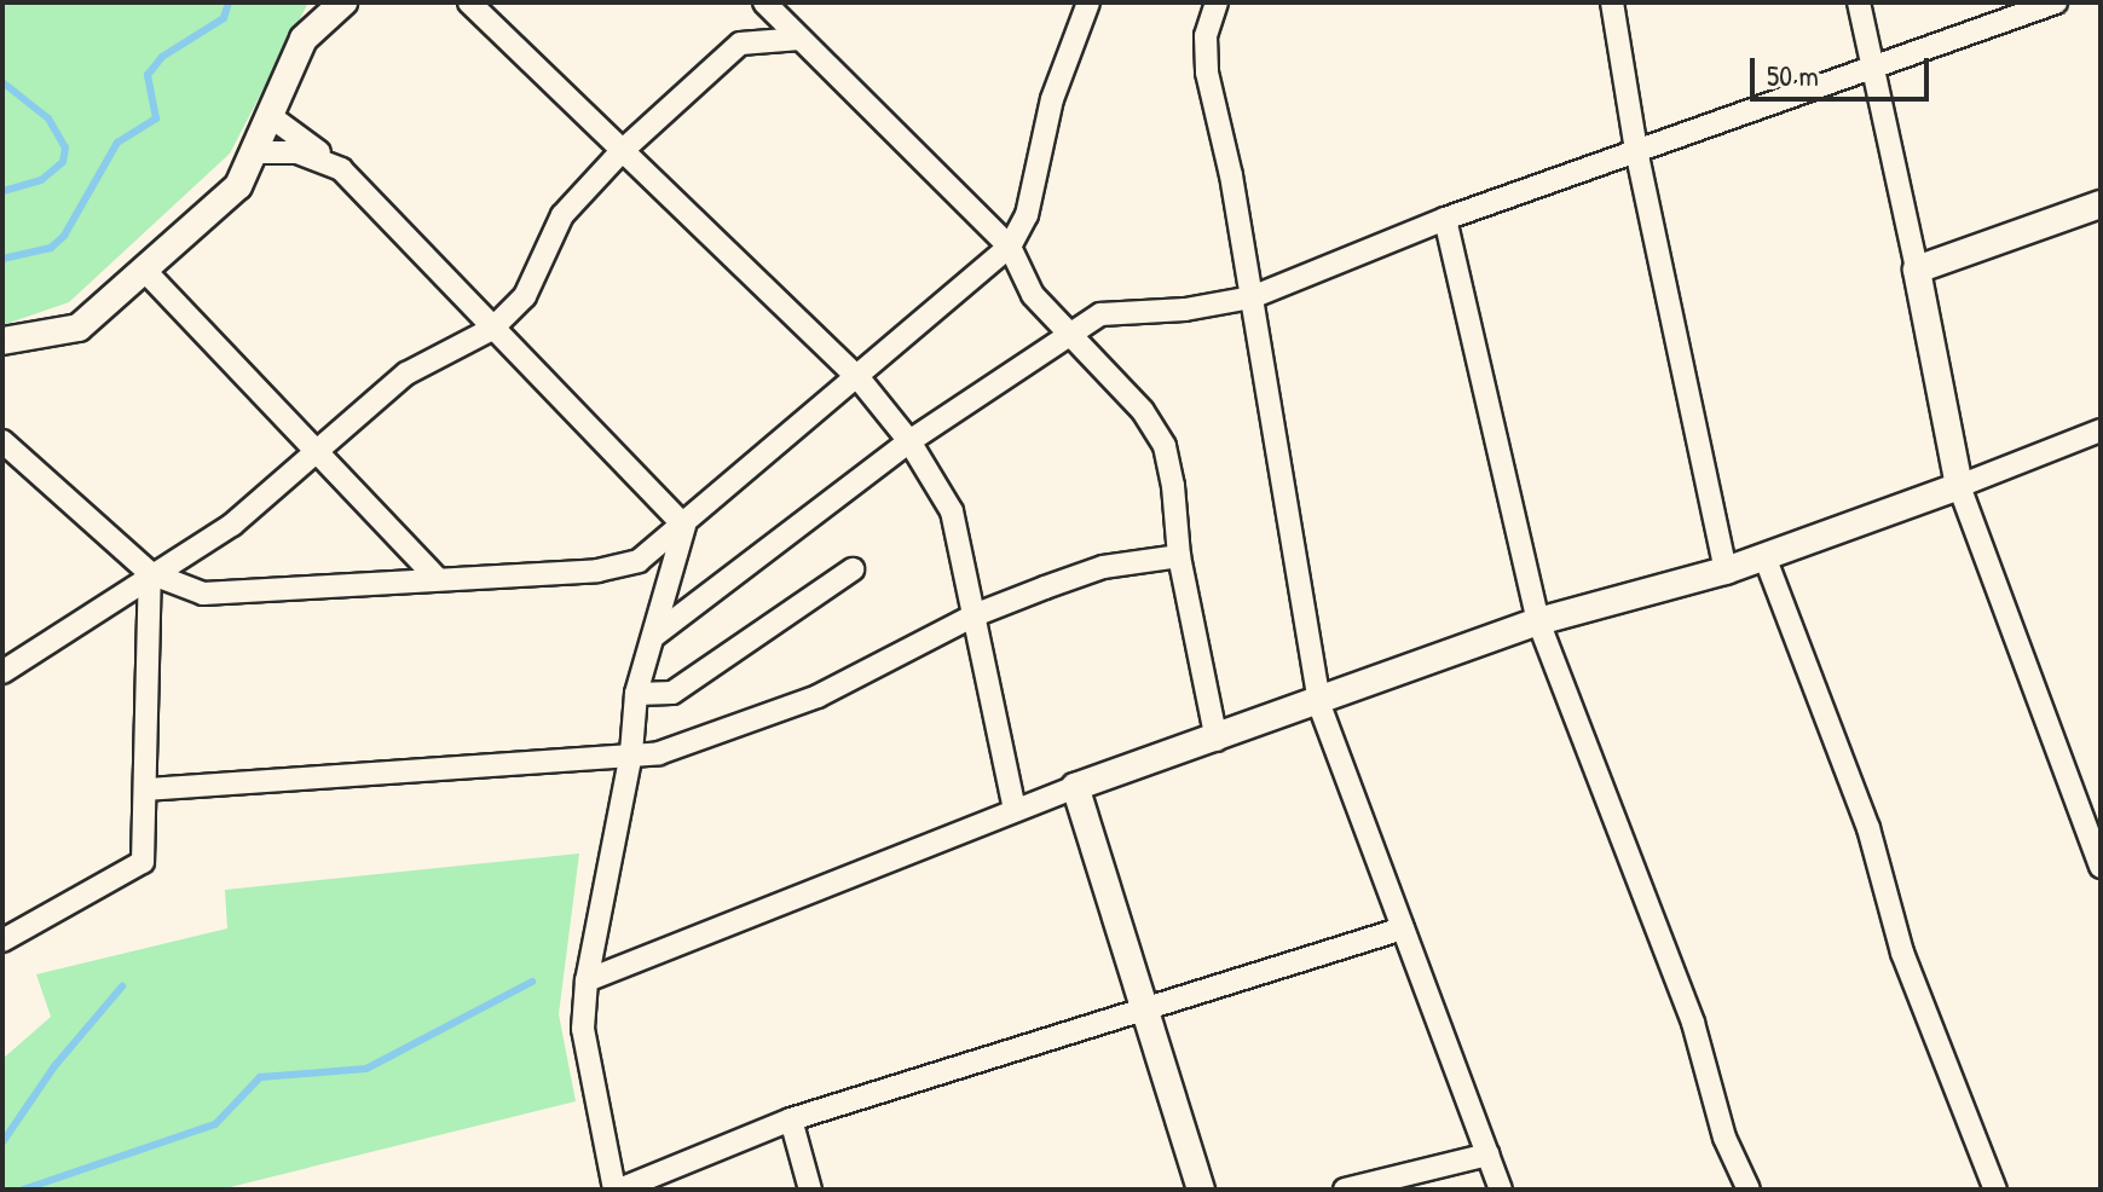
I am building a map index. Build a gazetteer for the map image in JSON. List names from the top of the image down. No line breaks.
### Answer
{"scale_bar":"50 m"}
